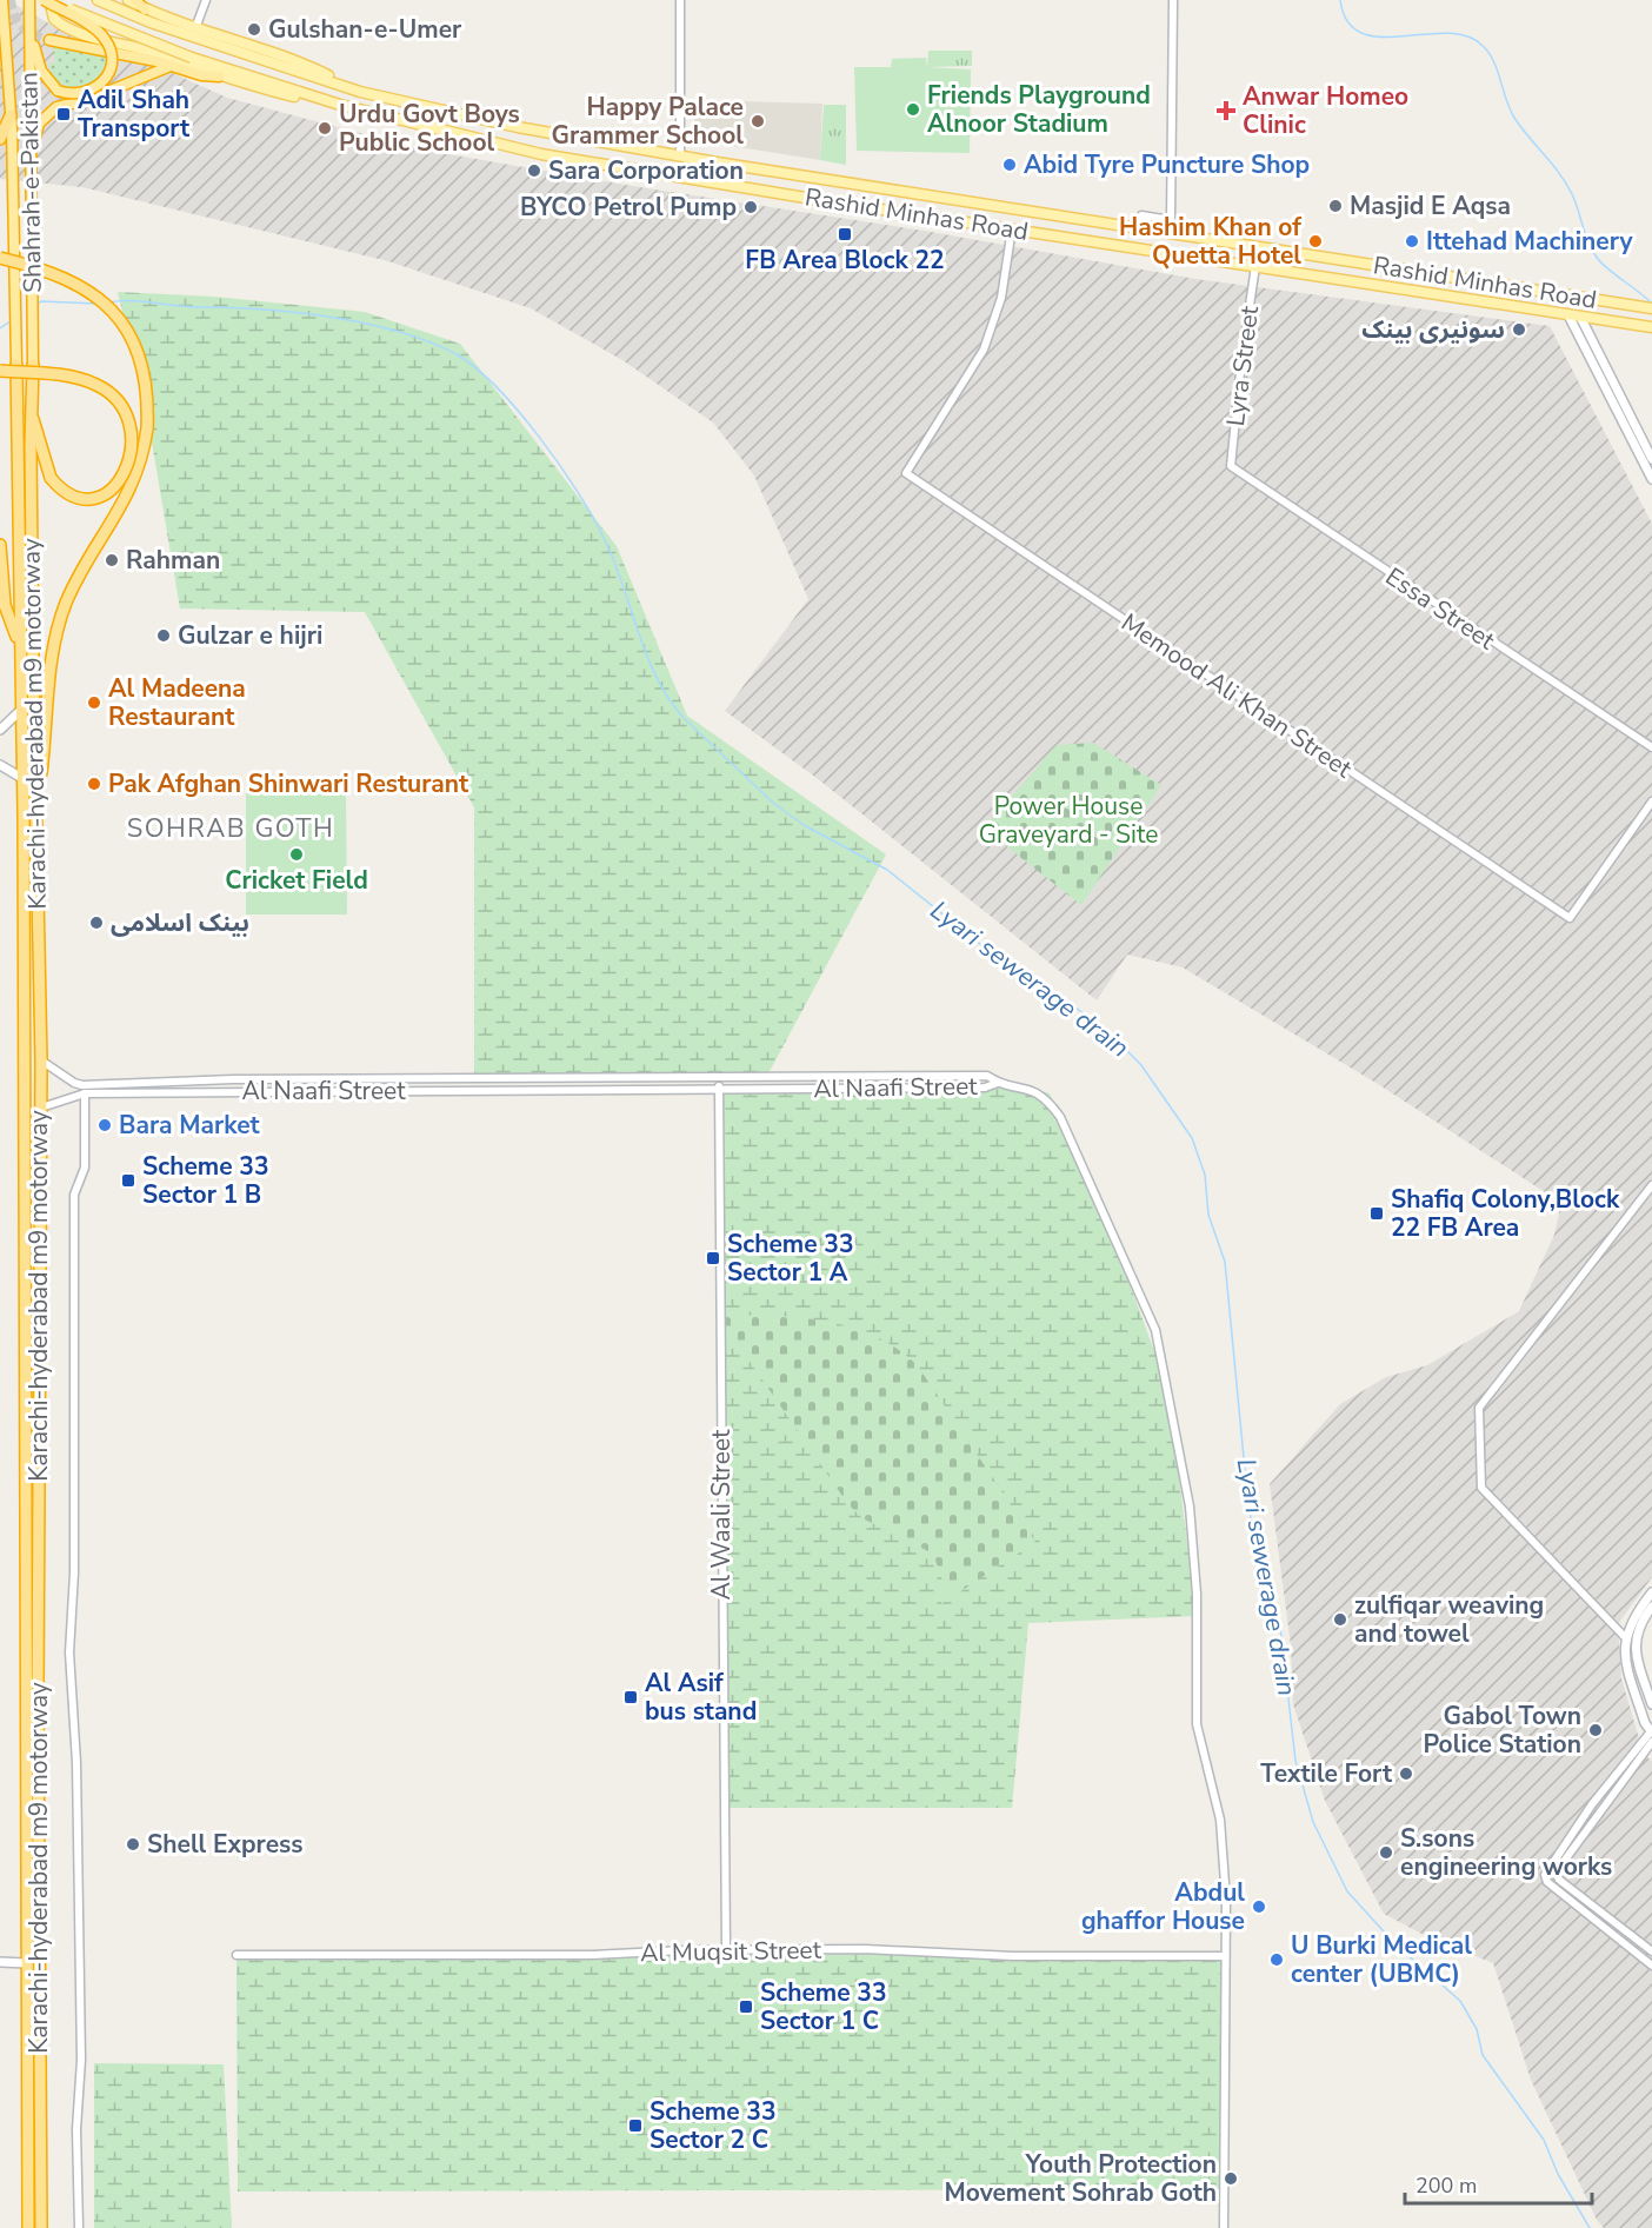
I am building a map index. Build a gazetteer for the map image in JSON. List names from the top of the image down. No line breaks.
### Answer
{"streets":{"highway":["Shahrah-e-Pakistan","Karachi-hyderabad m9 motorway"],"main road":["Rashid Minhas Road"],"street":["Lyra Street","Essa Street","Memood Ali Khan Street","Al Naafi Street","Al Waali Street","Al Muqsit Street"]},"crossings":[["Shahrah-e-Pakistan","Karachi-hyderabad m9 motorway"],["Rashid Minhas Road","Lyra Street"],["Rashid Minhas Road","Memood Ali Khan Street"],["Lyra Street","Essa Street"],["Karachi-hyderabad m9 motorway","Al Naafi Street"],["Al Naafi Street","Al Waali Street"],["Al Waali Street","Al Muqsit Street"]],"districts":["SOHRAB GOTH"],"water":["Lyari sewerage drain"],"parks":["Power House Graveyard - Site"],"places":{"other":["Gulshan-e-Umer","Friends Playground Alnoor Stadium","Happy Palace Grammer School","Urdu Govt Boys Public School","Abid Tyre Puncture Shop","Sara Corporation","Masjid E Aqsa","BYCO Petrol Pump","Hashim Khan of Quetta Hotel","Ittehad Machinery","سونیری بینک","Rahman","Gulzar e hijri","Al Madeena Restaurant","Pak Afghan Shinwari Resturant","Cricket Field","بینک اسلامی","Bara Market","zulfiqar weaving and towel","Gabol Town Police Station","Textile Fort","Shell Express","S.sons engineering works","Abdul ghaffor House","U Burki Medical center (UBMC)","Youth Protection Movement Sohrab Goth"],"health":["Anwar Homeo Clinic"],"transit":["Adil Shah Transport","FB Area Block 22","Scheme 33 Sector 1 B","Shafiq Colony,Block 22 FB Area","Scheme 33 Sector 1 A","Al Asif bus stand","Scheme 33 Sector 1 C","Scheme 33 Sector 2 C"]},"scale_bar":"200 m"}
